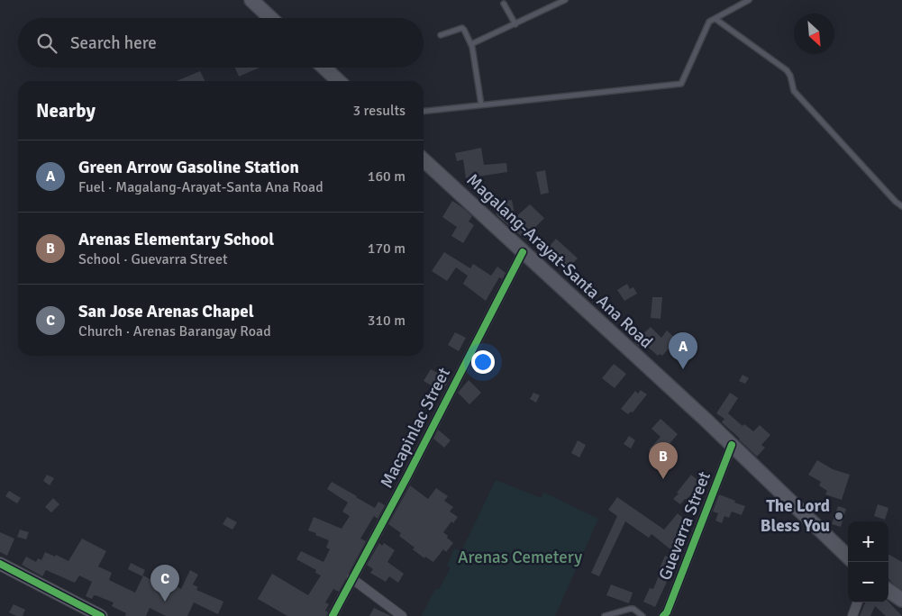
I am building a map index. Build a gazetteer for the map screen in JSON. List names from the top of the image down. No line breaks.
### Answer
{"streets":{"main road":["Magalang-Arayat-Santa Ana Road"],"street":["Macapinlac Street","Guevarra Street"]},"crossings":[["Magalang-Arayat-Santa Ana Road","Macapinlac Street"],["Magalang-Arayat-Santa Ana Road","Guevarra Street"]],"parks":["Arenas Cemetery"],"places":["The Lord Bless You"],"north":"bottom right","page":{"search":"Search here","heading":["Nearby","3 results"],"list":[{"mark":"A","name":"Green Arrow Gasoline Station","note":"Fuel · Magalang-Arayat-Santa Ana Road","value":"160 m"},{"mark":"B","name":"Arenas Elementary School","note":"School · Guevarra Street","value":"170 m"},{"mark":"C","name":"San Jose Arenas Chapel","note":"Church · Arenas Barangay Road","value":"310 m"}],"pins":["A","B","C"],"map_buttons":["+","−"]}}
